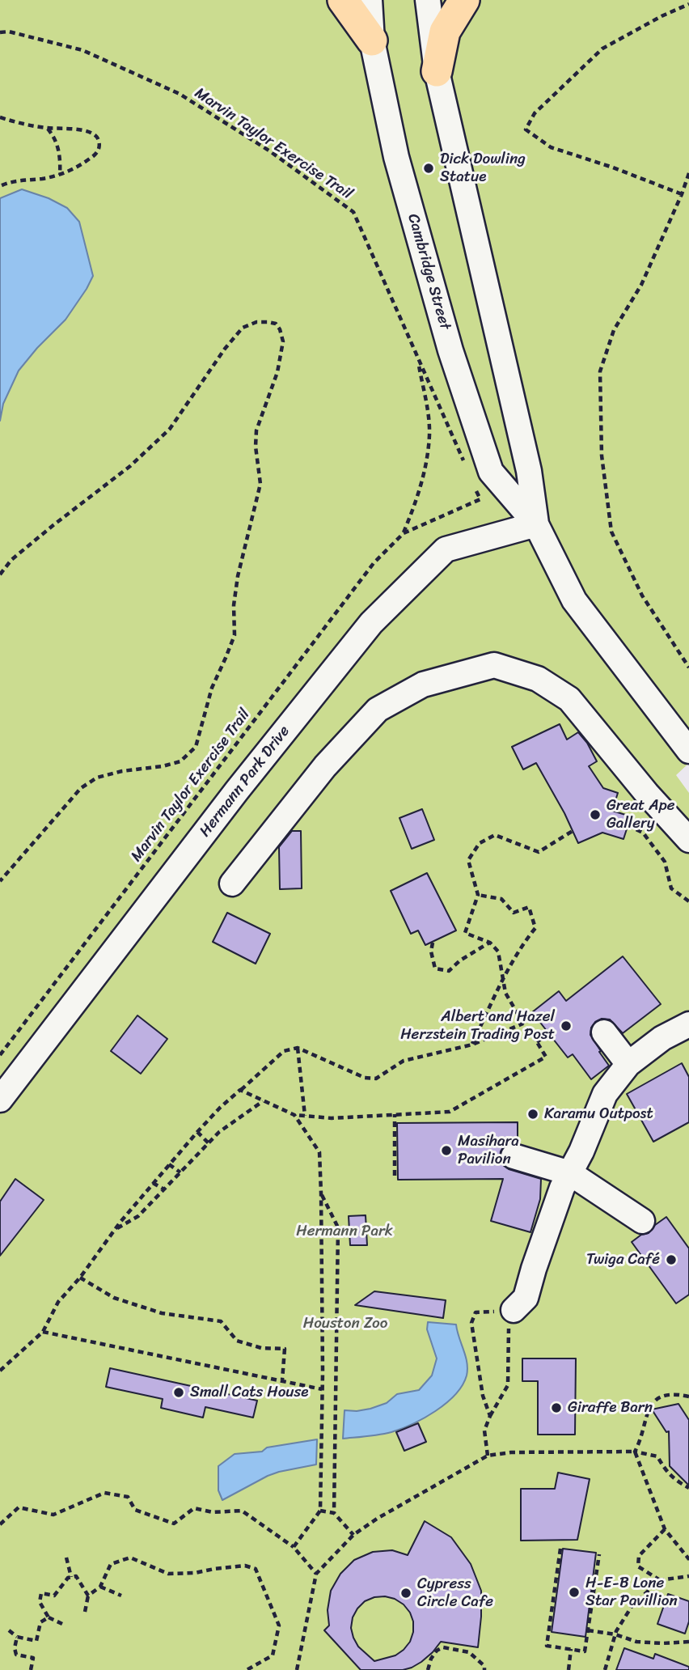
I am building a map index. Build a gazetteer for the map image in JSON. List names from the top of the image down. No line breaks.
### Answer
{"streets":{"street":["Cambridge Street","Hermann Park Drive"],"path":["Marvin Taylor Exercise Trail"]},"crossings":[["Cambridge Street","Hermann Park Drive"]],"parks":["Hermann Park","Houston Zoo"],"places":["Dick Dowling Statue","Great Ape Gallery","Albert and Hazel Herzstein Trading Post","Karamu Outpost","Masihara Pavilion","Twiga Café","Small Cats House","Giraffe Barn","H-E-B Lone Star Pavillion","Cypress Circle Cafe"]}
